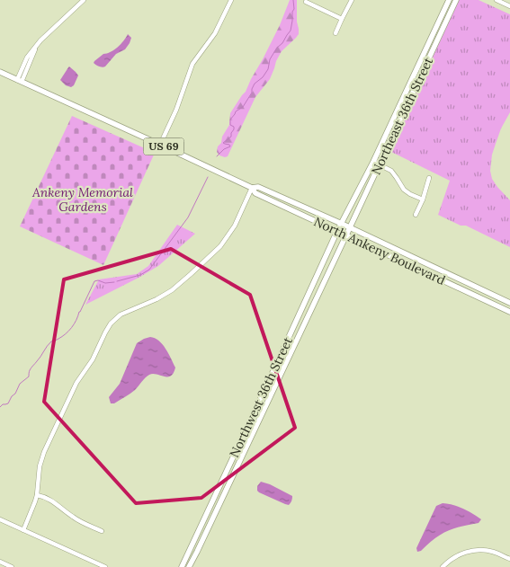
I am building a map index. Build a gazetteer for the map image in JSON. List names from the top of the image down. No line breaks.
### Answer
{"streets":{"main road":["Northeast 36th Street","US 69","North Ankeny Boulevard","Northwest 36th Street"]},"crossings":[["Northeast 36th Street","North Ankeny Boulevard"],["Northeast 36th Street","Northwest 36th Street"],["US 69","North Ankeny Boulevard"],["North Ankeny Boulevard","Northwest 36th Street"]],"parks":["Ankeny Memorial Gardens"]}
